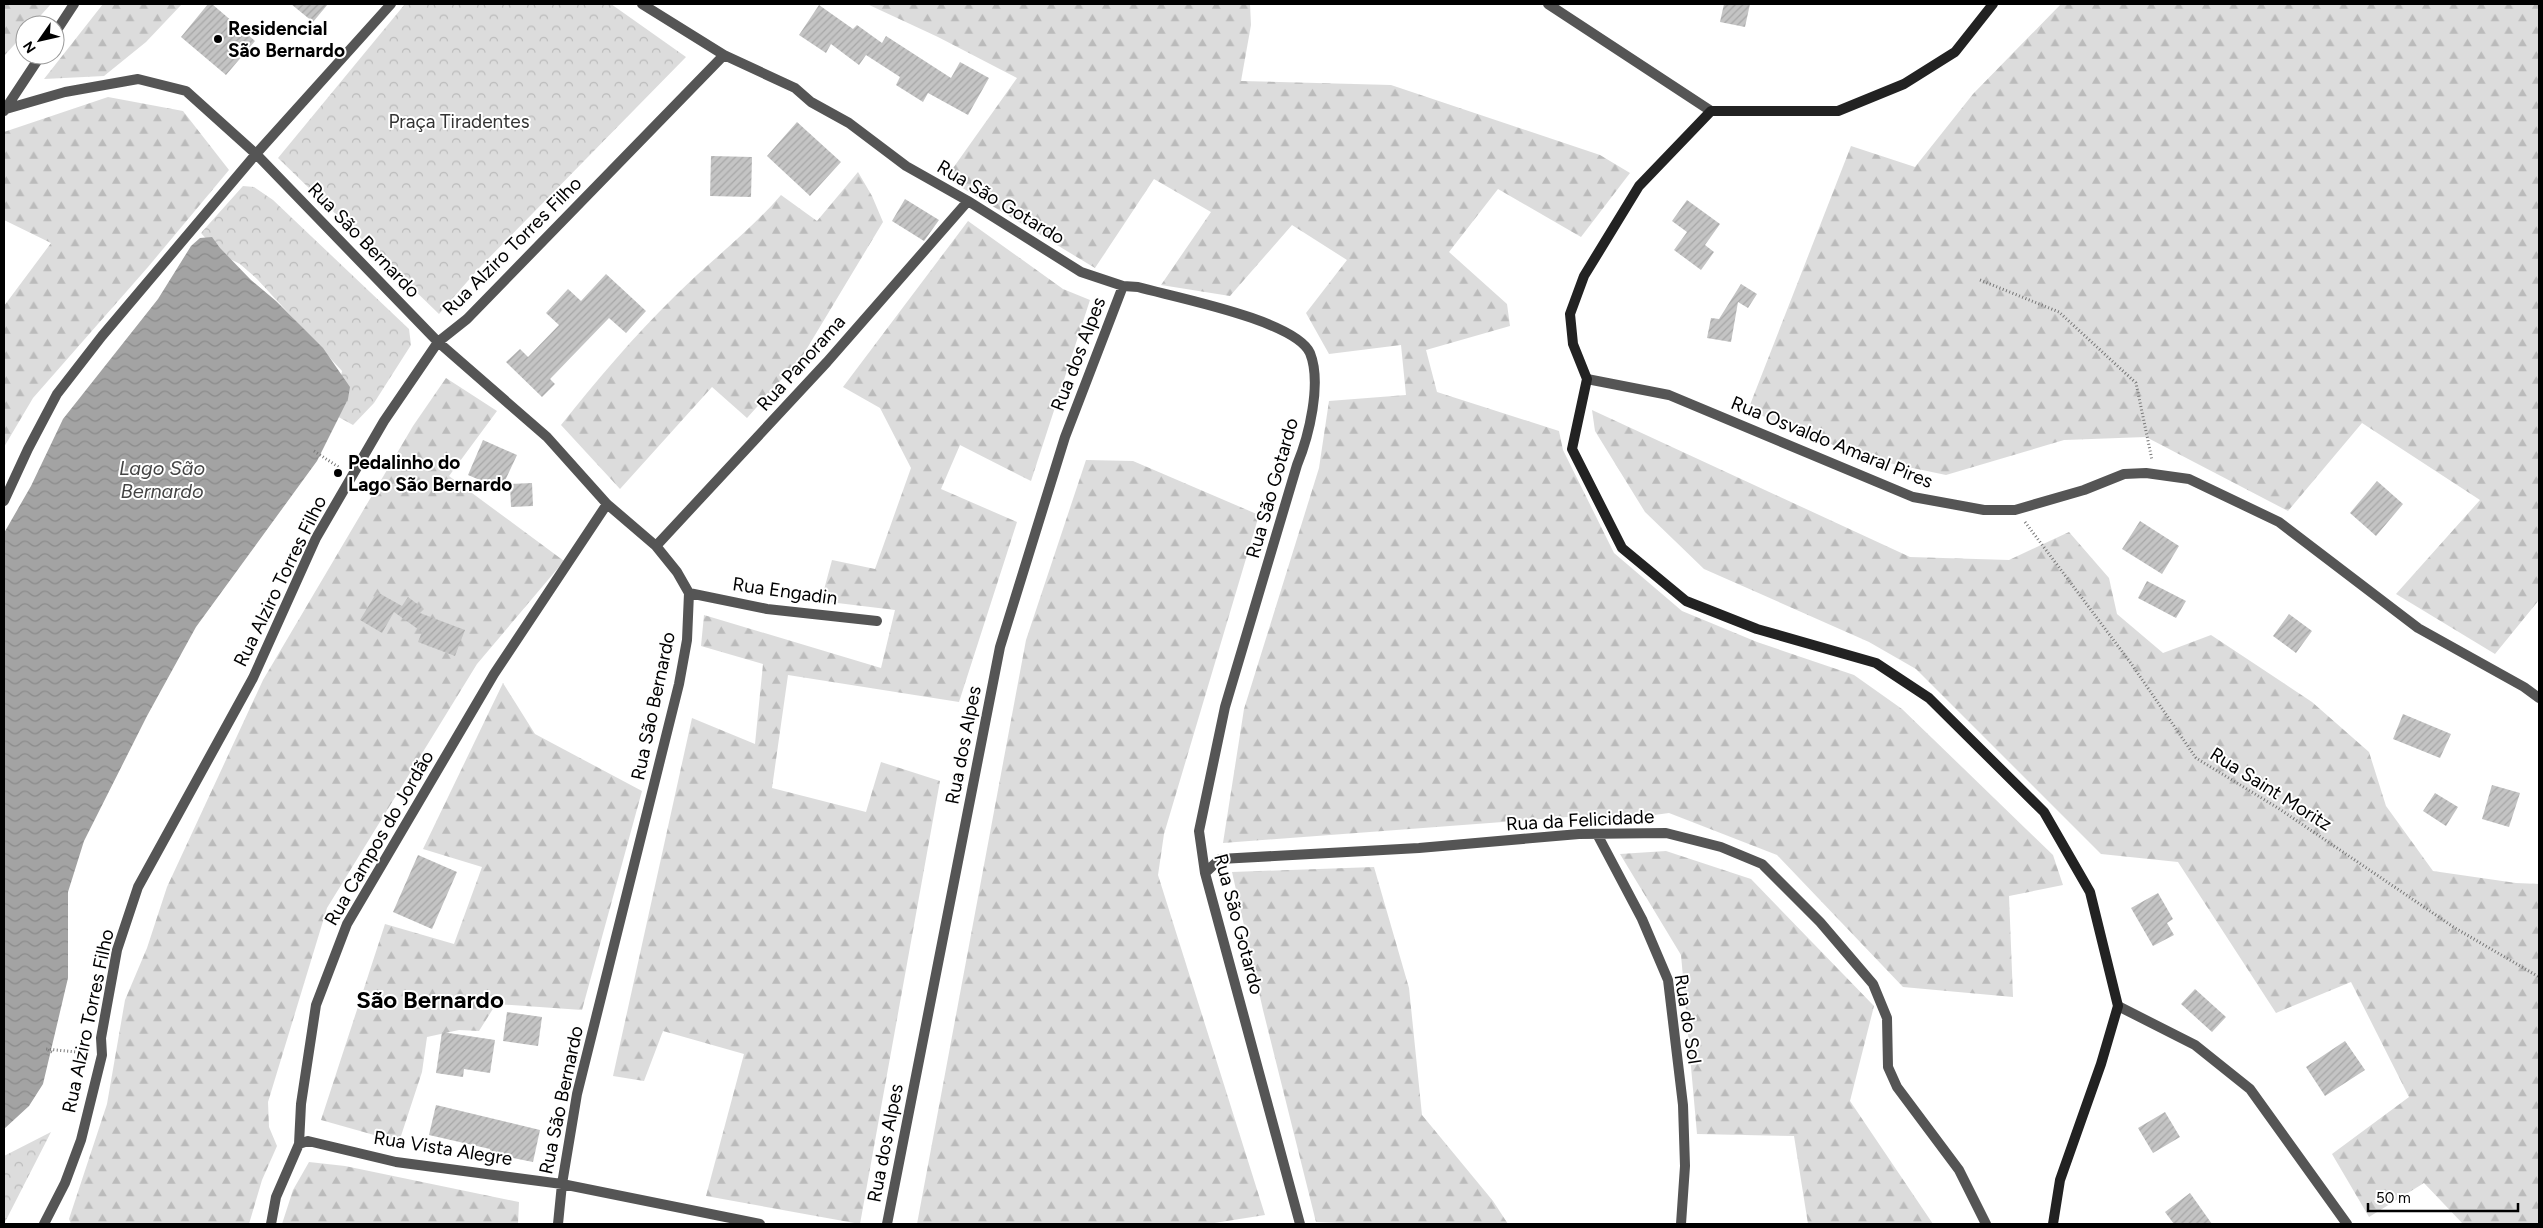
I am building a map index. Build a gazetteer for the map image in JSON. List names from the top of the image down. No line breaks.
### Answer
{"streets":{"street":["Rua São Gotardo","Rua São Bernardo","Rua Alziro Torres Filho","Rua dos Alpes","Rua Panorama","Rua Osvaldo Amaral Pires","Rua Engadin","Rua da Felicidade","Rua Campos do Jordão","Rua do Sol","Rua Vista Alegre"],"path":["Rua Saint Moritz"]},"crossings":[["Rua São Gotardo","Rua Alziro Torres Filho"],["Rua São Gotardo","Rua dos Alpes"],["Rua São Gotardo","Rua Panorama"],["Rua São Gotardo","Rua da Felicidade"],["Rua São Bernardo","Rua Alziro Torres Filho"],["Rua São Bernardo","Rua Panorama"],["Rua São Bernardo","Rua Engadin"],["Rua São Bernardo","Rua Campos do Jordão"],["Rua São Bernardo","Rua Vista Alegre"],["Rua Osvaldo Amaral Pires","Rua Saint Moritz"],["Rua da Felicidade","Rua do Sol"],["Rua Campos do Jordão","Rua Vista Alegre"]],"districts":["São Bernardo"],"water":["Lago São Bernardo"],"parks":["Praça Tiradentes"],"places":["Residencial São Bernardo","Pedalinho do Lago São Bernardo"],"scale_bar":"50 m","north":"bottom left"}
